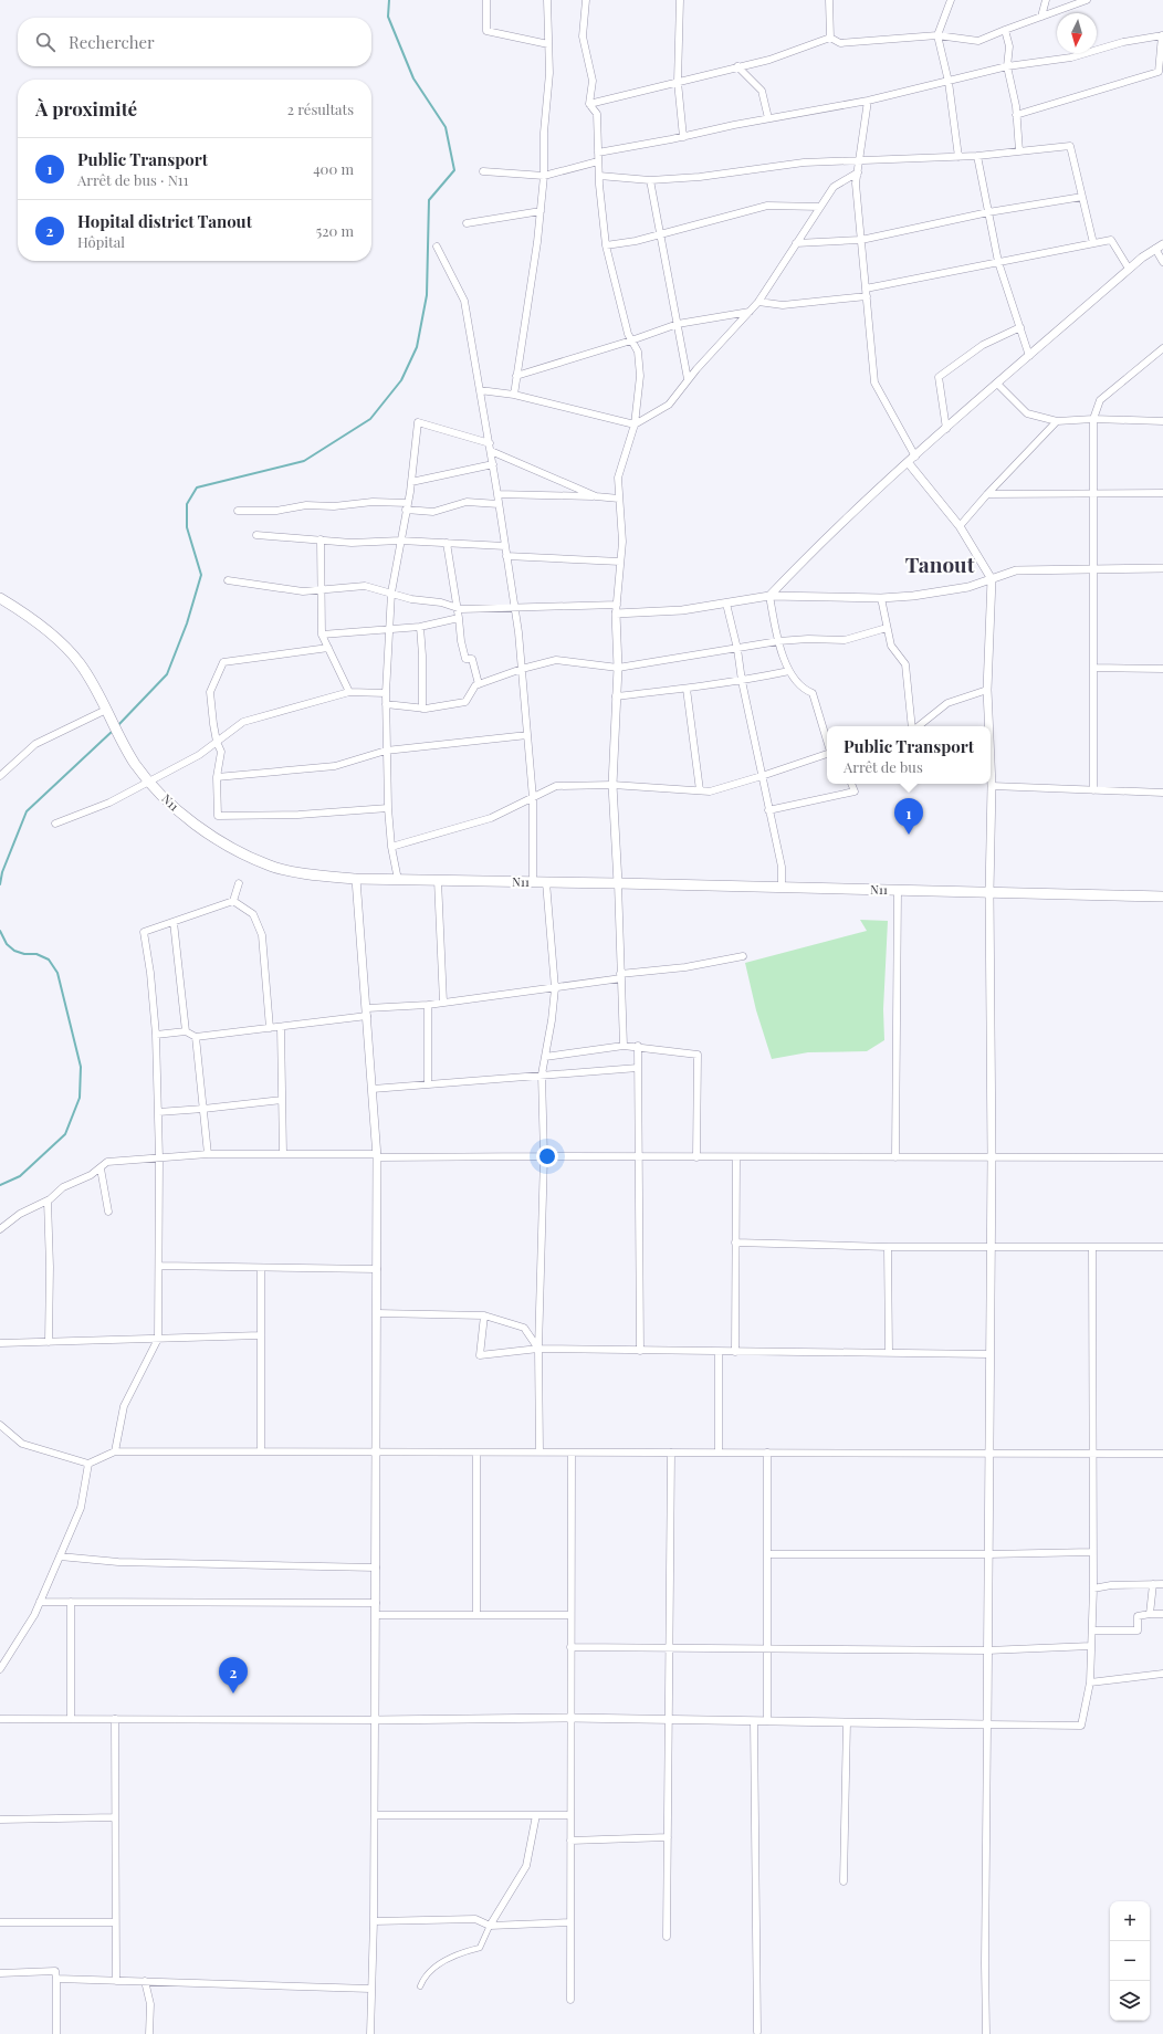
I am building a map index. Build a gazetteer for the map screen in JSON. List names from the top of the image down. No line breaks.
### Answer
{"streets":{"main road":["N11"]},"districts":["Tanout"],"north":"bottom","page":{"search":"Rechercher","heading":["À proximité","2 résultats"],"list":[{"mark":"1","name":"Public Transport","note":"Arrêt de bus · N11","value":"400 m"},{"mark":"2","name":"Hopital district Tanout","note":"Hôpital","value":"520 m"}],"popup":["Public Transport","Arrêt de bus"],"pins":["1","2"],"map_buttons":["+","−"]}}
